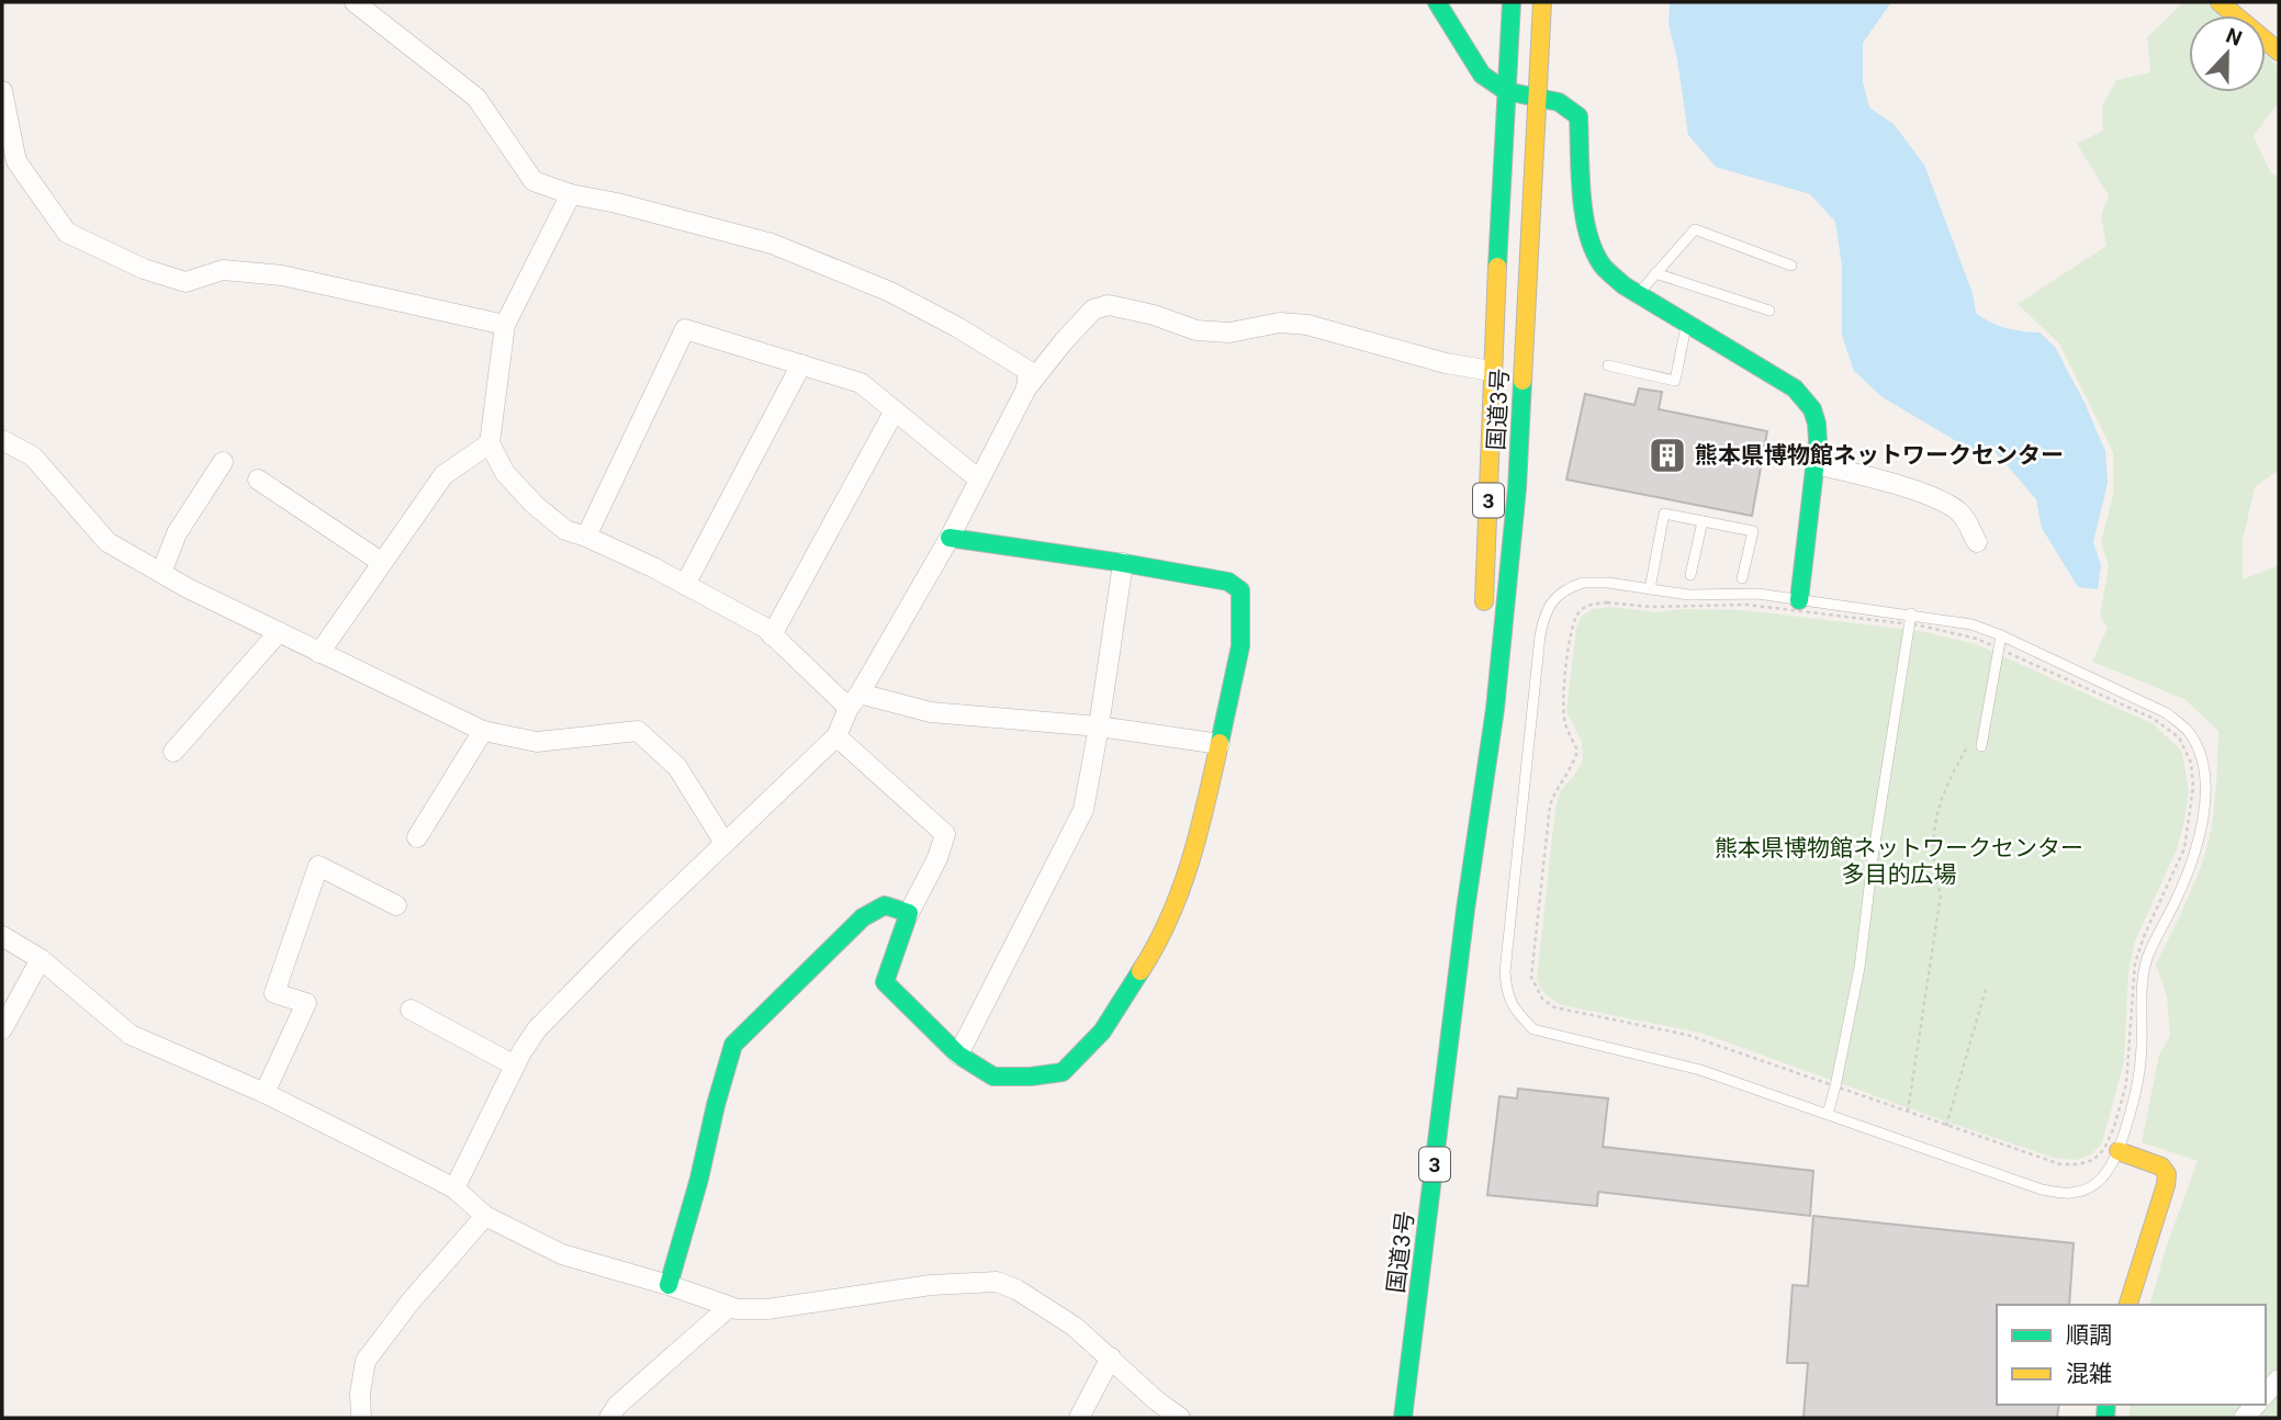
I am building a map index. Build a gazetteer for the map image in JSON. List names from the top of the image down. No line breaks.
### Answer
{"streets":{"main road":["国道3号","3"]},"parks":["熊本県博物館ネットワークセンター 多目的広場"],"places":{"building":["熊本県博物館ネットワークセンター"]},"legend":["順調","混雑"],"north":"top"}
